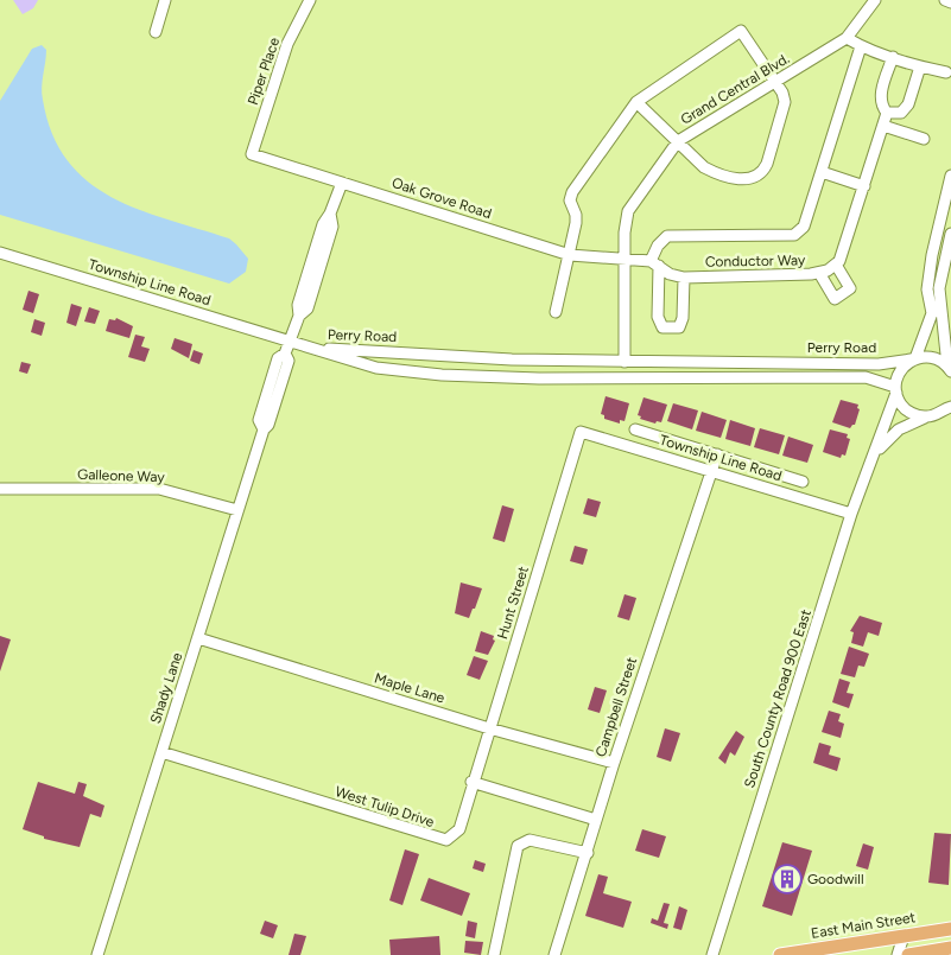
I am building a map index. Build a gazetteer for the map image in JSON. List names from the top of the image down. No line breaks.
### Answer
{"streets":{"main road":["East Main Street"],"street":["Piper Place","Grand Central Blvd.","Oak Grove Road","Conductor Way","Township Line Road","Perry Road","Galleone Way","Hunt Street","Shady Lane","Maple Lane","South County Road 900 East","Campbell Street","West Tulip Drive"]},"crossings":[["Piper Place","Oak Grove Road"],["Grand Central Blvd.","Oak Grove Road"],["Grand Central Blvd.","Conductor Way"],["Grand Central Blvd.","Perry Road"],["Oak Grove Road","Conductor Way"],["Township Line Road","Perry Road"],["Township Line Road","Hunt Street"],["Township Line Road","Shady Lane"],["Township Line Road","South County Road 900 East"],["Township Line Road","Campbell Street"],["Perry Road","South County Road 900 East"],["Galleone Way","Shady Lane"],["Hunt Street","Maple Lane"],["Hunt Street","West Tulip Drive"],["Shady Lane","Maple Lane"],["Shady Lane","West Tulip Drive"],["Maple Lane","Campbell Street"]],"places":{"building":["Goodwill"]}}
